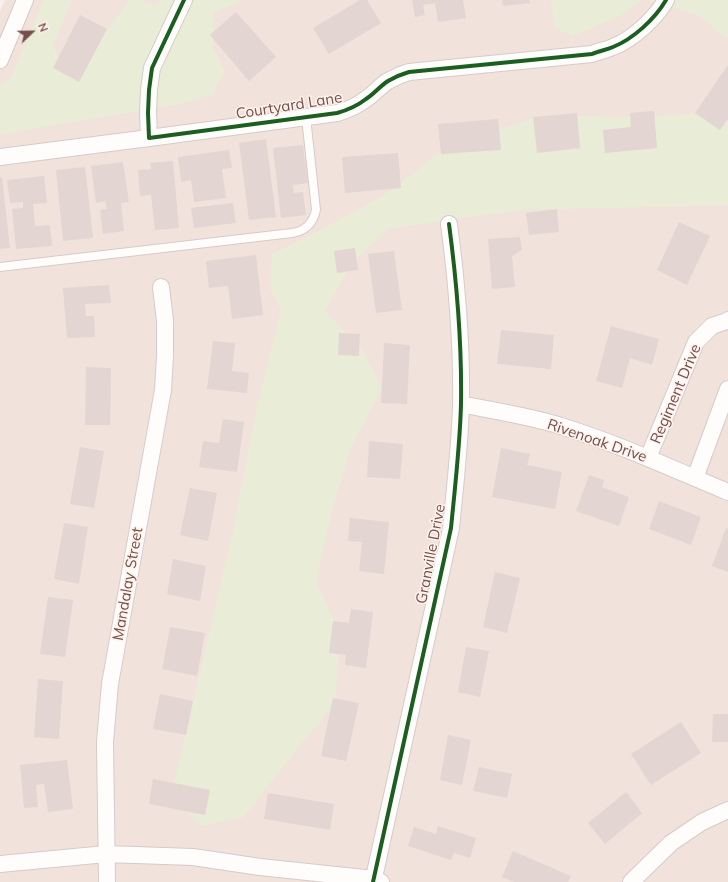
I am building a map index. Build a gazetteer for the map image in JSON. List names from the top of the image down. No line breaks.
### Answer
{"streets":{"street":["Courtyard Lane","Regiment Drive","Rivenoak Drive","Granville Drive","Mandalay Street"]},"crossings":[["Regiment Drive","Rivenoak Drive"],["Rivenoak Drive","Granville Drive"]],"north":"right"}
